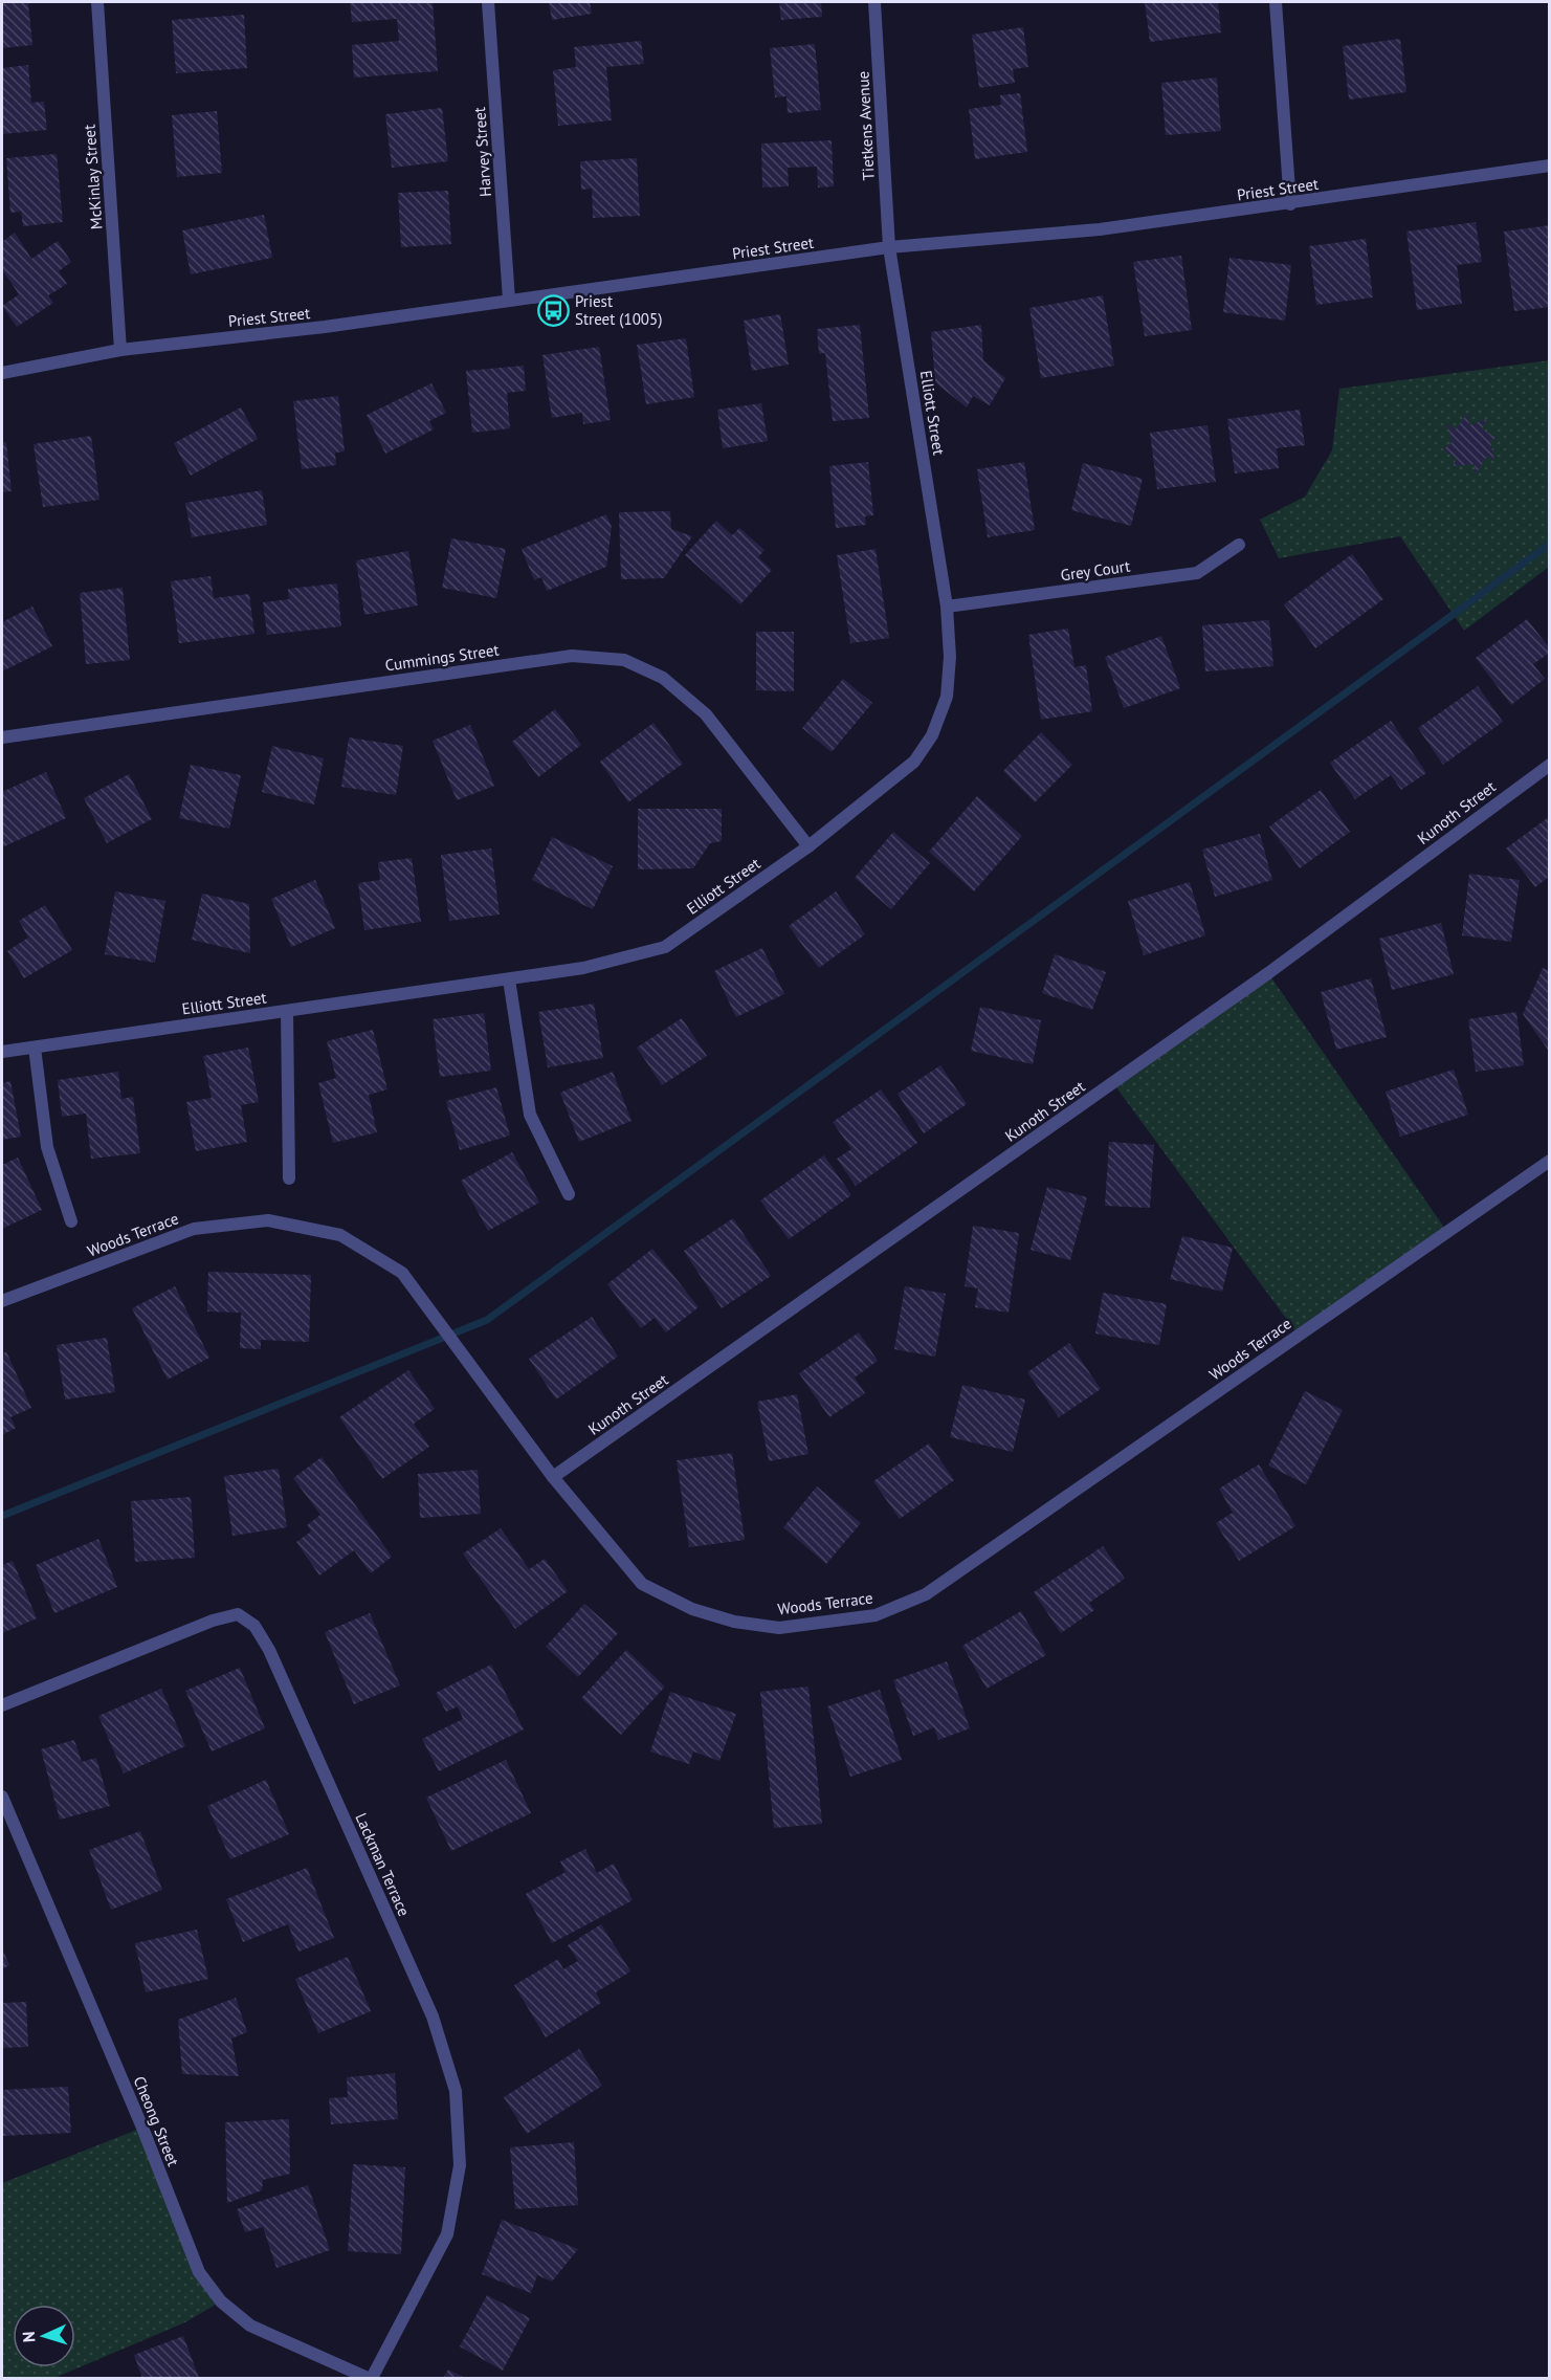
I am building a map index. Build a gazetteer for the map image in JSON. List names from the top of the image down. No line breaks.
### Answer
{"streets":{"street":["Tietkens Avenue","Harvey Street","McKinlay Street","Priest Street","Elliott Street","Grey Court","Cummings Street","Kunoth Street","Woods Terrace","Lackman Terrace","Cheong Street"]},"crossings":[["Tietkens Avenue","Priest Street"],["Tietkens Avenue","Elliott Street"],["Harvey Street","Priest Street"],["McKinlay Street","Priest Street"],["Priest Street","Elliott Street"],["Elliott Street","Grey Court"],["Elliott Street","Cummings Street"],["Kunoth Street","Woods Terrace"],["Lackman Terrace","Cheong Street"]],"places":{"bus stop":["Priest Street (1005)"]},"north":"left"}
